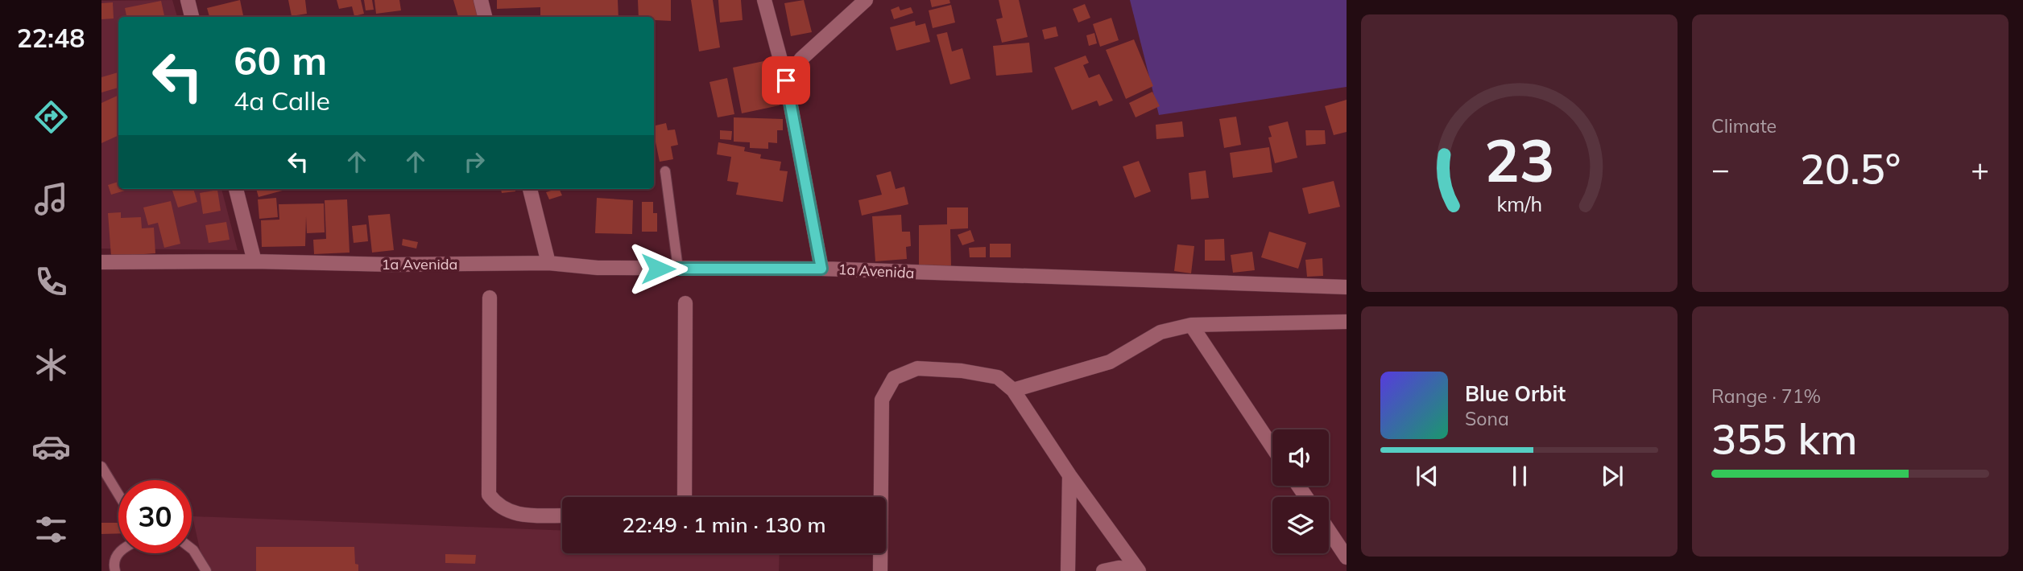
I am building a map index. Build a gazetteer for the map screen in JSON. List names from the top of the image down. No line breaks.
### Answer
{"streets":{"street":["1a Avenida"]},"page":{"tabs":"22:48","tile":["Climate",["Range · 71%","355 km"]],"turn":["60 m","4a Calle"],"heat":["−","20.5°","+"],"song":["Blue Orbit","Sona"],"limit":"30","trip":"22:49 · 1 min · 130 m","gauge":["23","km/h"]}}
